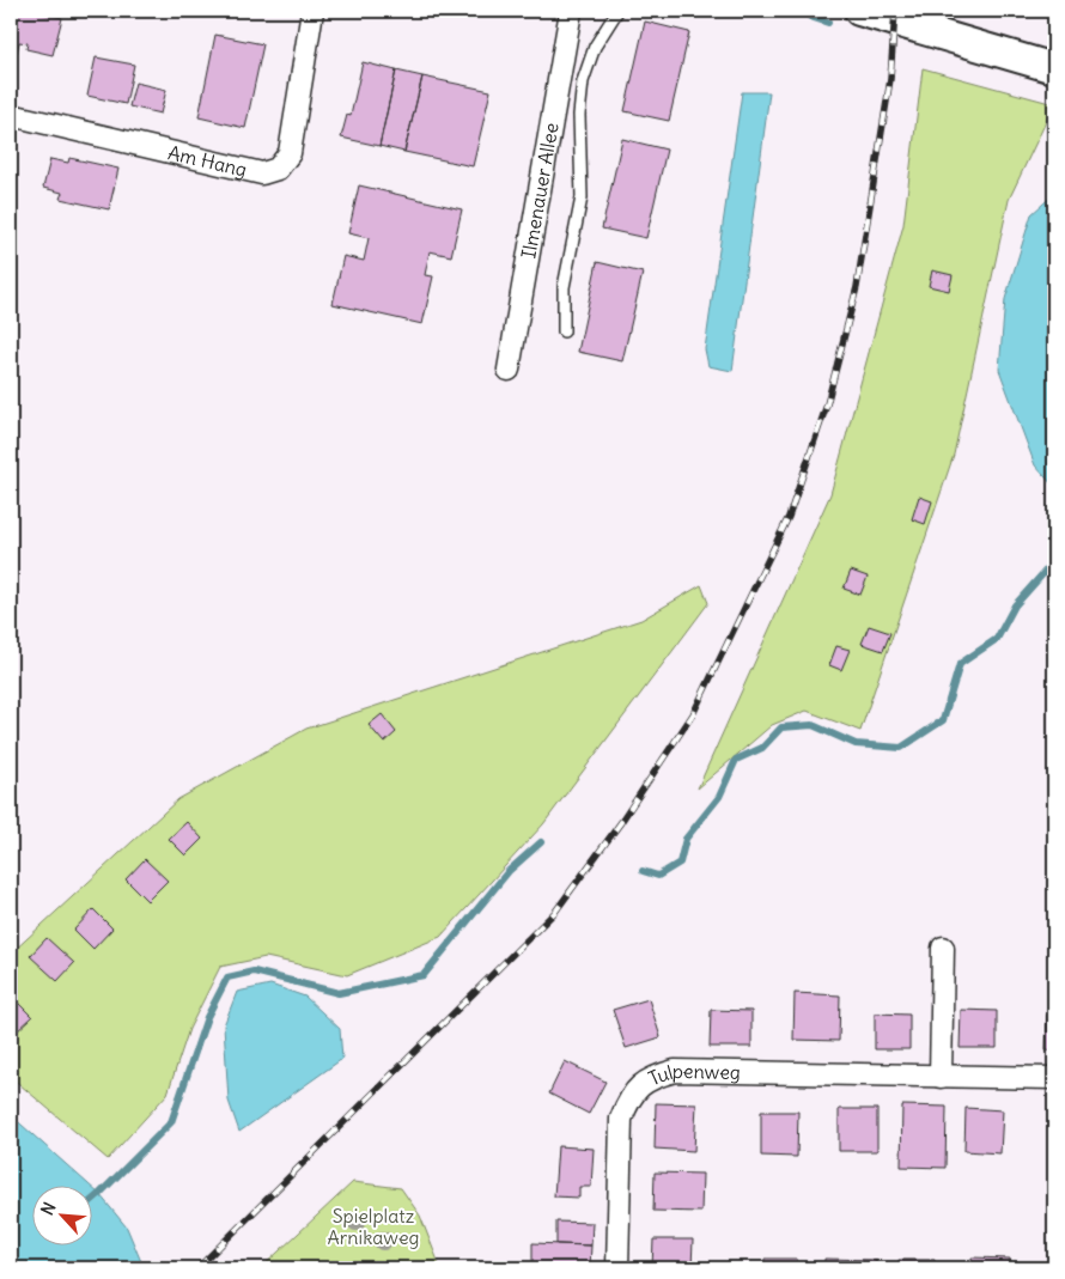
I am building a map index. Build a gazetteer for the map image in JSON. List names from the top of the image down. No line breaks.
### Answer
{"streets":{"street":["Am Hang","Ilmenauer Allee","Tulpenweg"]},"parks":["Spielplatz Arnikaweg"],"north":"top left"}
